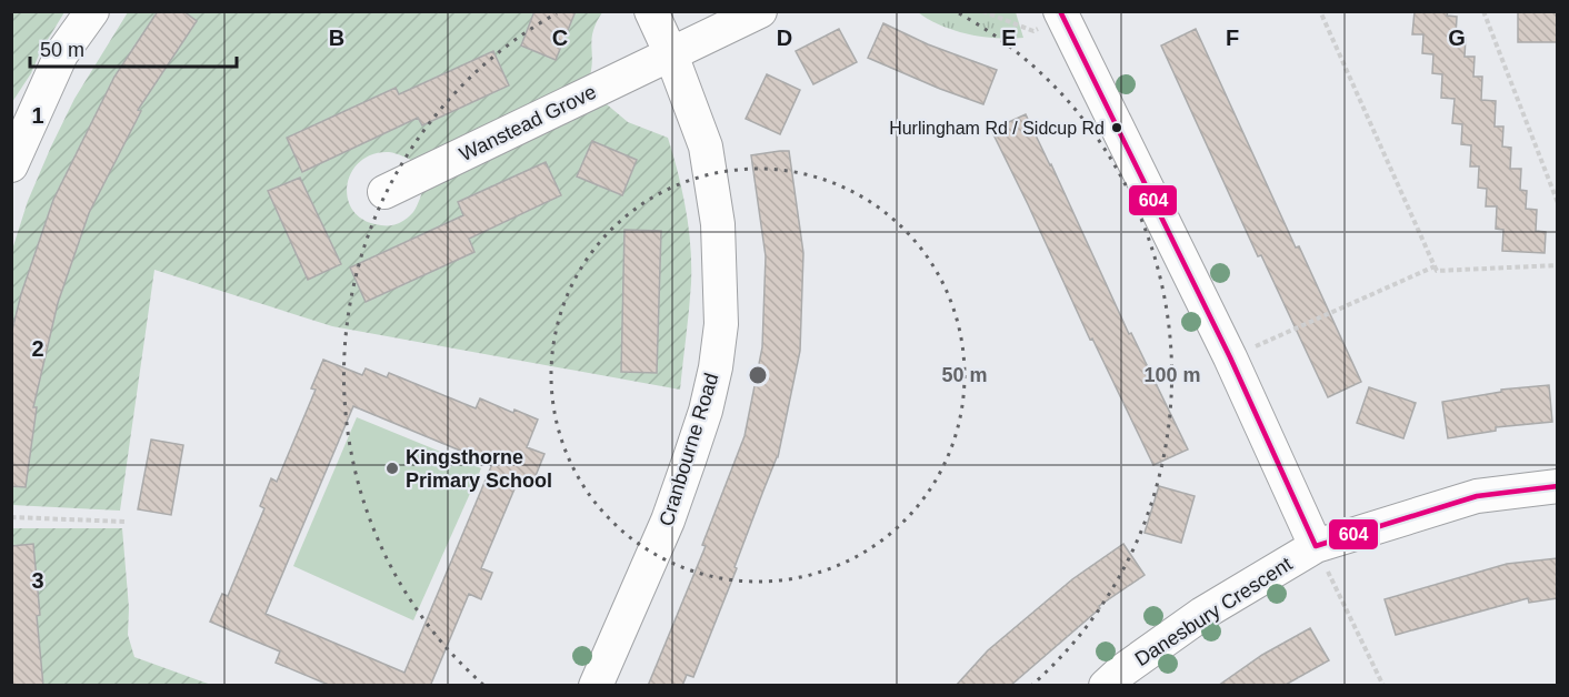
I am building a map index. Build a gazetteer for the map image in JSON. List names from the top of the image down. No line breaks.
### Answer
{"streets":{"street":["Wanstead Grove","Cranbourne Road","Danesbury Crescent"]},"crossings":[["Wanstead Grove","Cranbourne Road"]],"places":["Hurlingham Rd / Sidcup Rd","Kingsthorne Primary School"],"lines":["transit line 604"],"scale_bar":"50 m","grid":{"columns":["B","C","D","E","F","G"],"rows":["1","2","3"]},"rings":["50 m","100 m"]}
